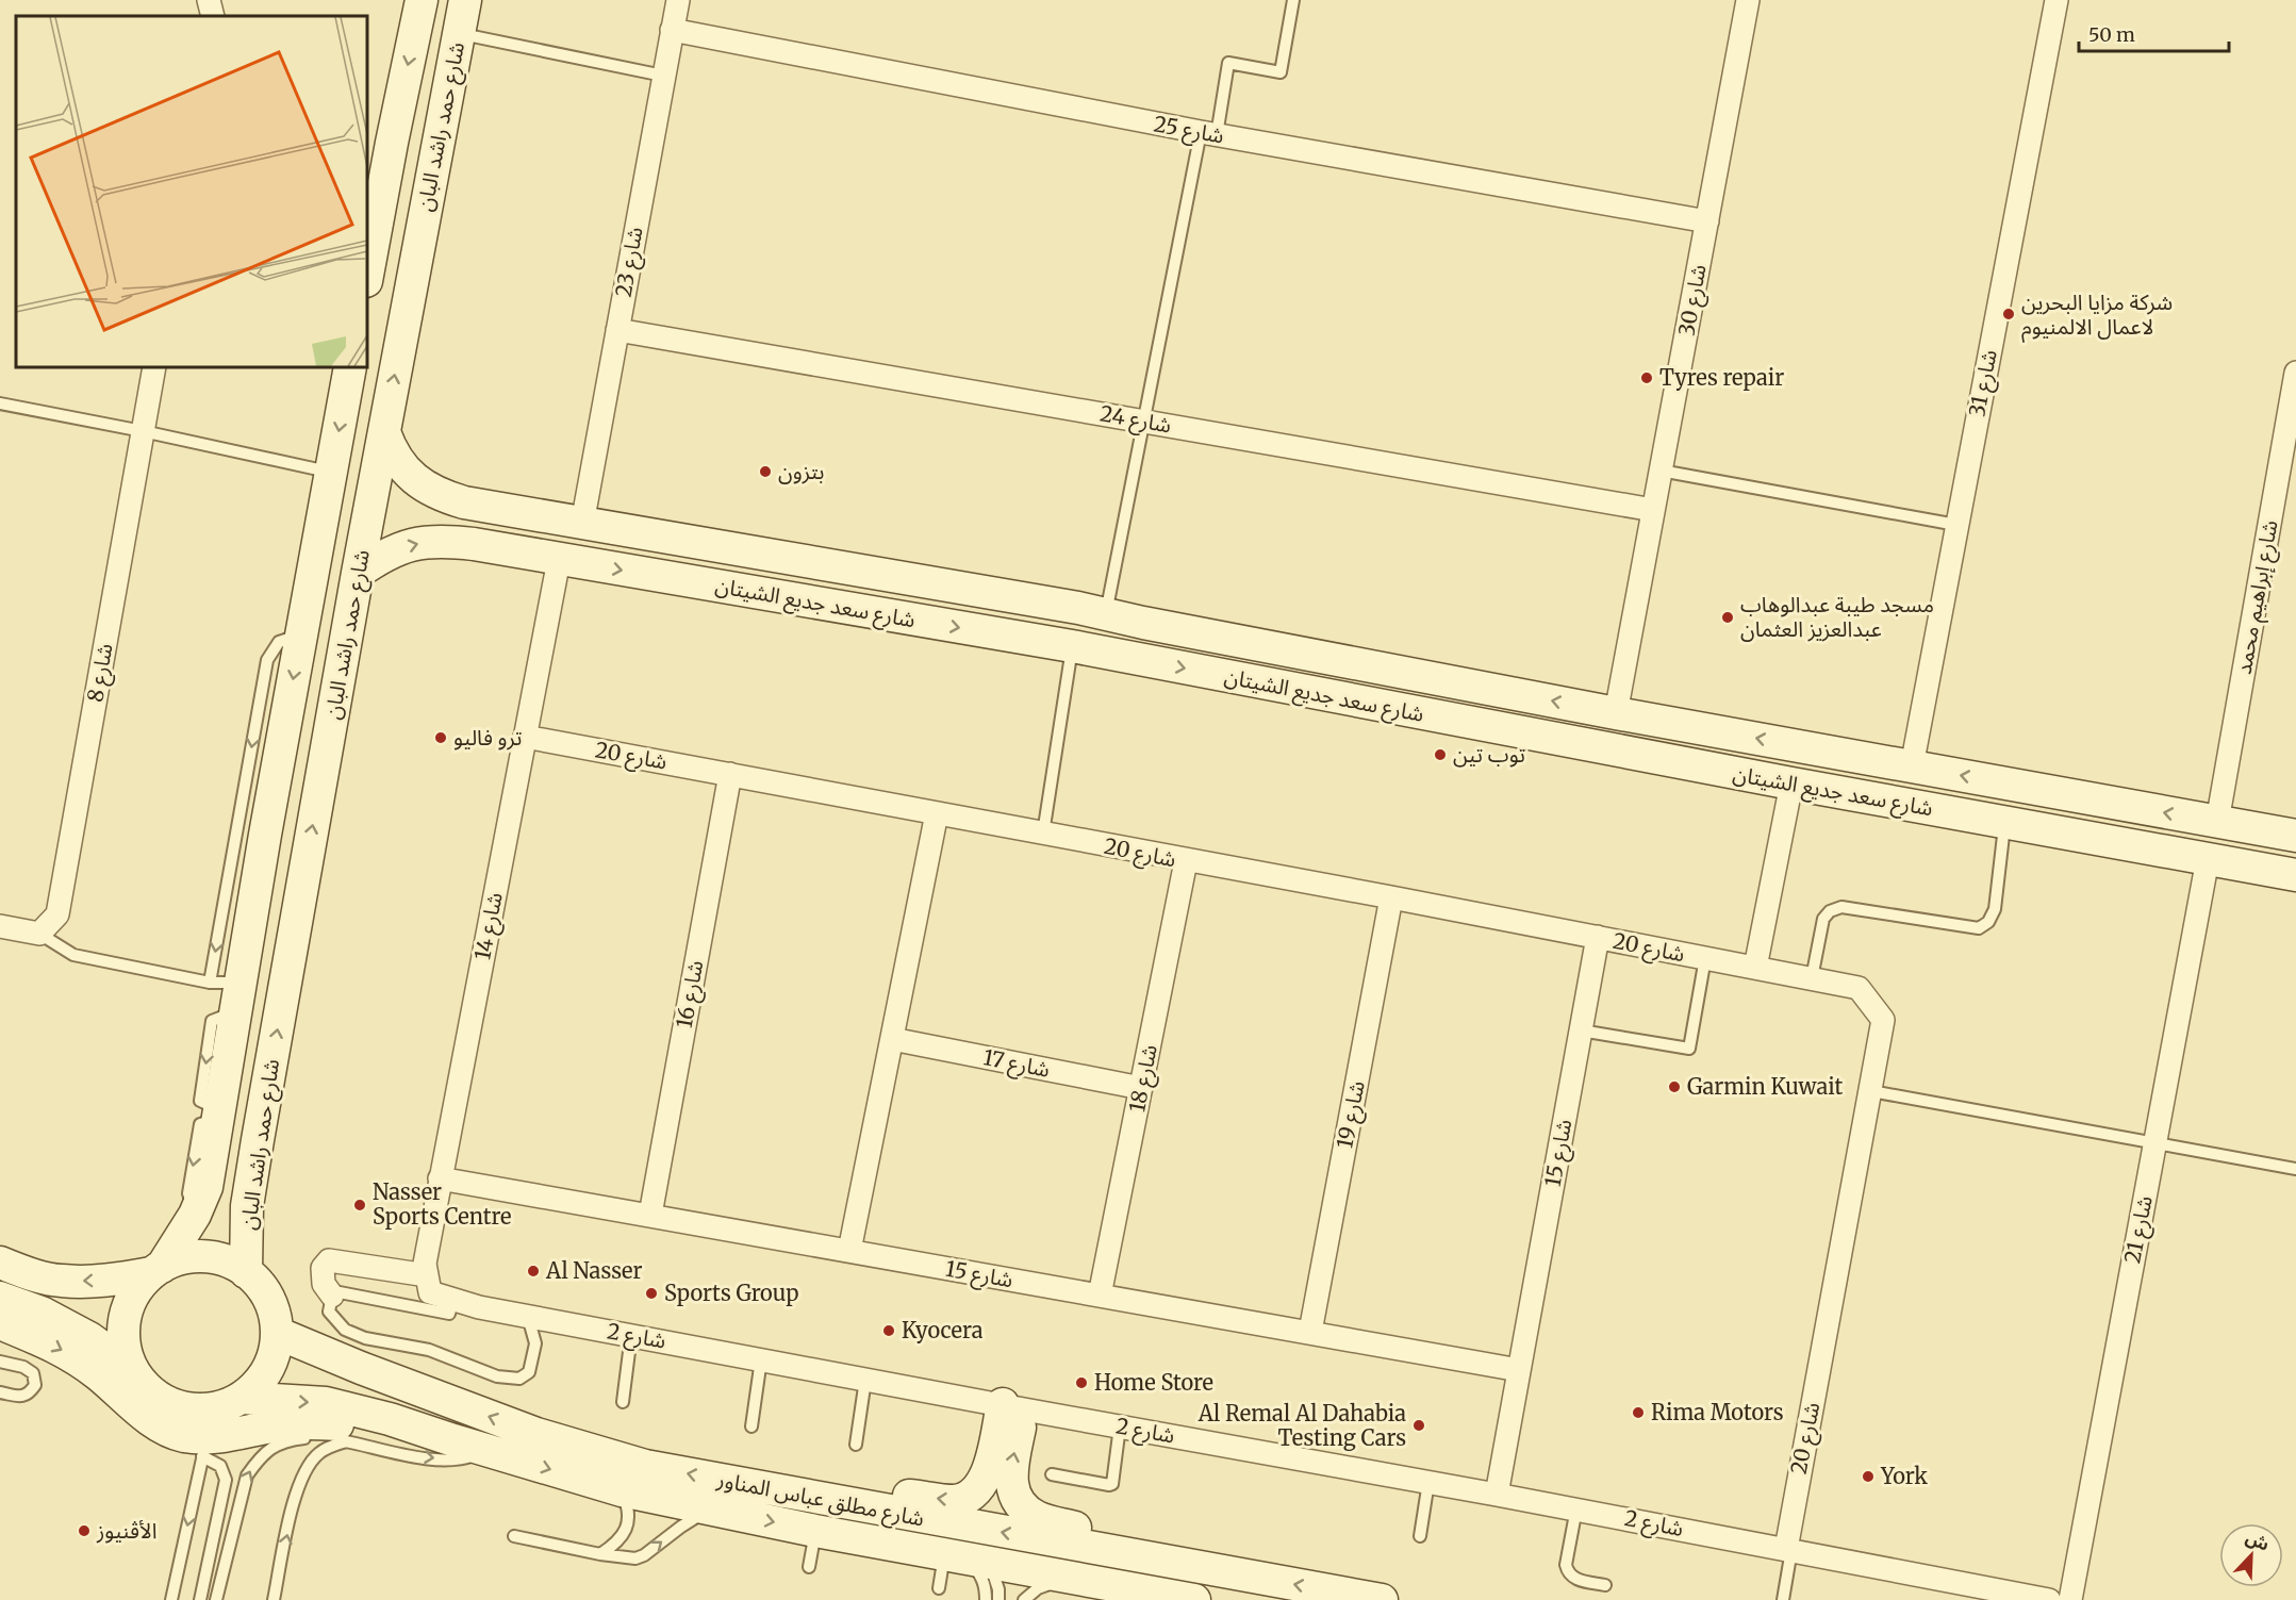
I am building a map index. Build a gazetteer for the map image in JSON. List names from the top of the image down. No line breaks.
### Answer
{"streets":{"street":["شارع حمد راشد البان","شارع 25","شارع 23","شارع 30","شارع 31","شارع 24","شارع إبراهيم محمد","شارع سعد جديع الشيتان","شارع 8","شارع 20","شارع 14","شارع 16","شارع 17","شارع 18","شارع 19","شارع 15","شارع 21","شارع 2","شارع مطلق عباس المناور"]},"crossings":[["شارع حمد راشد البان","شارع سعد جديع الشيتان"],["شارع حمد راشد البان","شارع مطلق عباس المناور"],["شارع 25","شارع 23"],["شارع 25","شارع 30"],["شارع 23","شارع 24"],["شارع 23","شارع سعد جديع الشيتان"],["شارع 30","شارع 24"],["شارع 30","شارع سعد جديع الشيتان"],["شارع 31","شارع سعد جديع الشيتان"],["شارع إبراهيم محمد","شارع سعد جديع الشيتان"],["شارع سعد جديع الشيتان","شارع 14"],["شارع سعد جديع الشيتان","شارع 21"],["شارع 20","شارع 14"],["شارع 20","شارع 16"],["شارع 20","شارع 18"],["شارع 20","شارع 19"],["شارع 20","شارع 15"],["شارع 20","شارع 2"],["شارع 14","شارع 15"],["شارع 14","شارع 2"],["شارع 16","شارع 15"],["شارع 17","شارع 18"],["شارع 18","شارع 15"],["شارع 19","شارع 15"],["شارع 15","شارع 2"]],"places":["شركة مزايا البحرين لاعمال الالمنيوم","Tyres repair","بتزون","مسجد طيبة عبدالوهاب عبدالعزيز العثمان","ترو فاليو","توب تين","Garmin Kuwait","Nasser Sports Centre","Al Nasser","Sports Group","Kyocera","Home Store","Rima Motors","Al Remal Al Dahabia Testing Cars","York","الأڤنيوز"],"scale_bar":"50 m","north":"top right"}
